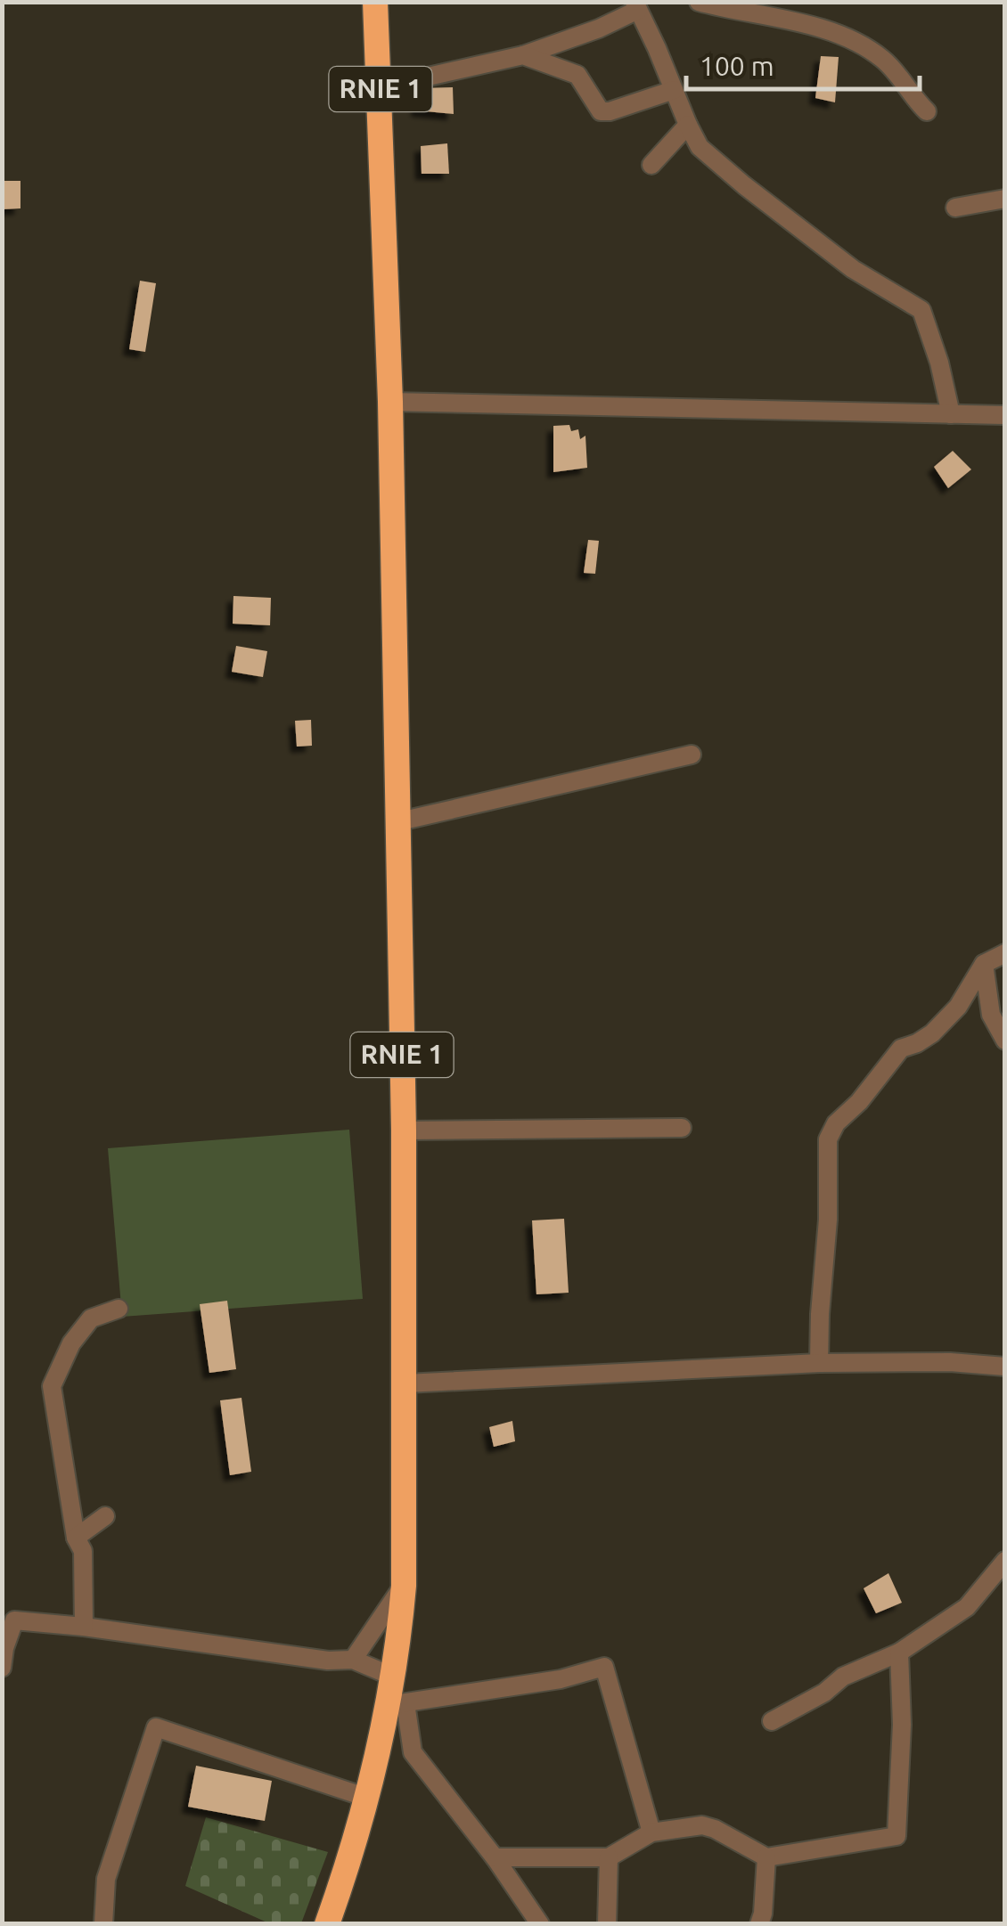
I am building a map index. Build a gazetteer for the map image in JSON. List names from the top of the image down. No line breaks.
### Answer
{"streets":{"highway":["RNIE 1"]},"scale_bar":"100 m"}
